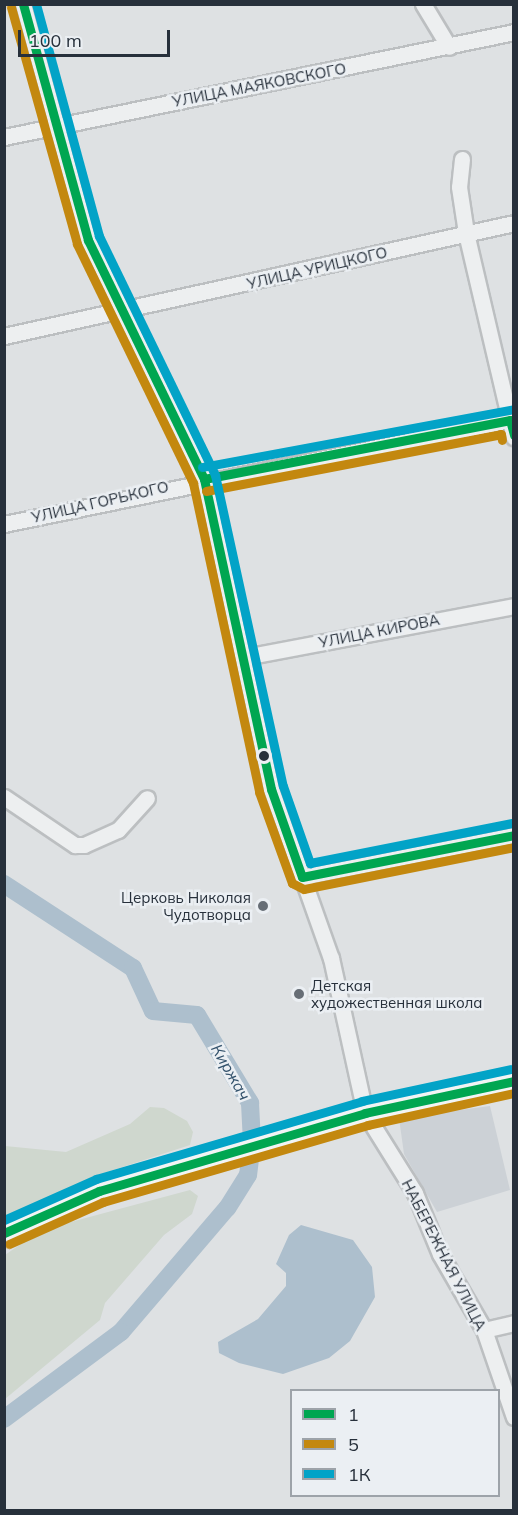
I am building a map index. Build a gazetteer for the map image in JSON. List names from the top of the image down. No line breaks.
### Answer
{"streets":{"street":["УЛИЦА МАЯКОВСКОГО","УЛИЦА УРИЦКОГО","УЛИЦА ГОРЬКОГО","УЛИЦА КИРОВА","НАБЕРЕЖНАЯ УЛИЦА"]},"crossings":[["УЛИЦА МАЯКОВСКОГО","НАБЕРЕЖНАЯ УЛИЦА"],["УЛИЦА УРИЦКОГО","НАБЕРЕЖНАЯ УЛИЦА"],["УЛИЦА ГОРЬКОГО","НАБЕРЕЖНАЯ УЛИЦА"],["УЛИЦА КИРОВА","НАБЕРЕЖНАЯ УЛИЦА"]],"water":["Киржач"],"places":["Церковь Николая Чудотворца","Детская художественная школа"],"lines":["transit line 1","transit line 1К","transit line 5"],"legend":["1","5","1К"],"scale_bar":"100 m"}
